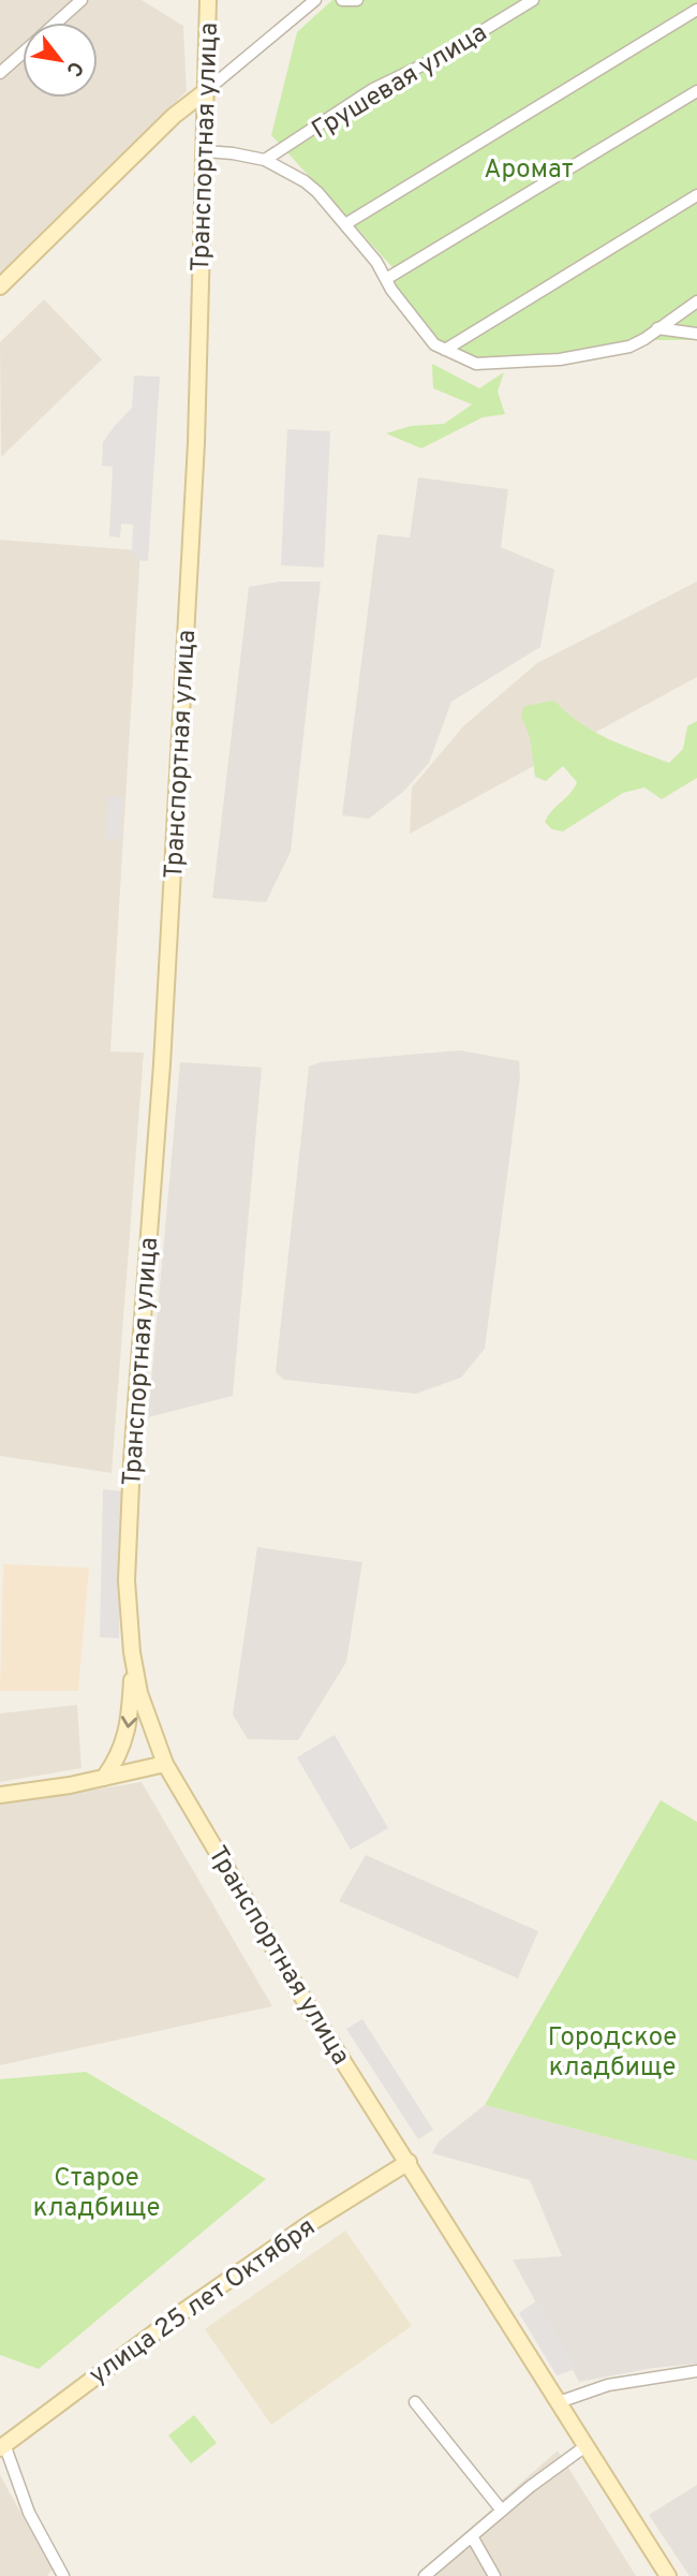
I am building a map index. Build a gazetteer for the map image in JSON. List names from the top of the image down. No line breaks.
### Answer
{"streets":{"main road":["Транспортная улица","улица 25 лет Октября"],"street":["Грушевая улица"]},"crossings":[["Транспортная улица","улица 25 лет Октября"]],"parks":["Аромат","Городское кладбище","Старое кладбище"],"north":"bottom right"}
